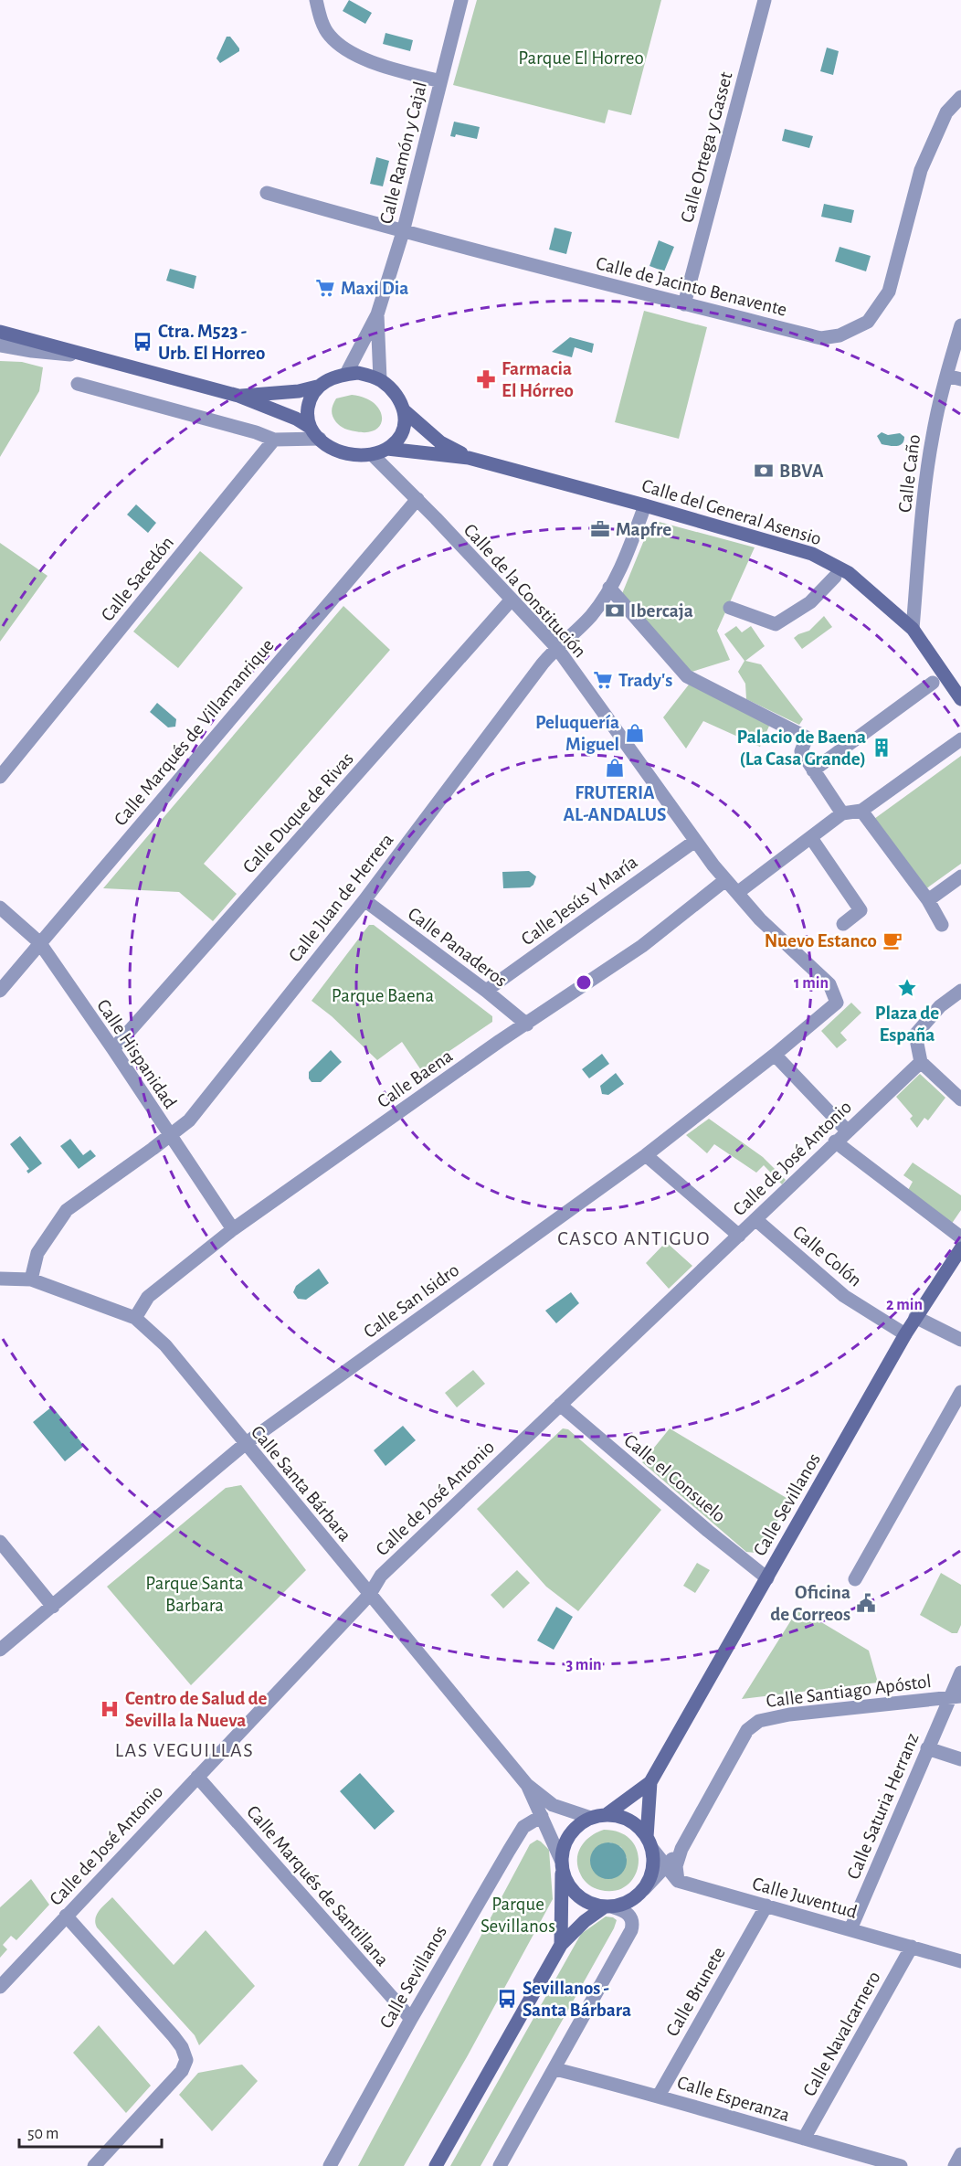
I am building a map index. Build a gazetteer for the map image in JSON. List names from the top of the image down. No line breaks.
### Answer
{"streets":{"main road":["Calle del General Asensio","Calle Sevillanos"],"street":["Calle Ortega y Gasset","Calle Ramón y Cajal","Calle de Jacinto Benavente","Calle Caño","Calle Sacedón","Calle de la Constitución","Calle Marqués de Villamanrique","Calle Duque de Rivas","Calle Juan de Herrera","Calle Jesús Y María","Calle Panaderos","Calle Hispanidad","Calle Baena","Calle de José Antonio","Calle Colón","Calle San Isidro","Calle el Consuelo","Calle Santa Bárbara","Calle Santiago Apóstol","Calle Saturia Herranz","Calle Marqués de Santillana","Calle Juventud","Calle Brunete","Calle Navalcarnero","Calle Esperanza"]},"crossings":[["Calle Ortega y Gasset","Calle de Jacinto Benavente"],["Calle Ramón y Cajal","Calle de Jacinto Benavente"],["Calle Ramón y Cajal","Calle de la Constitución"],["Calle Caño","Calle del General Asensio"],["Calle del General Asensio","Calle Juan de Herrera"],["Calle de la Constitución","Calle Marqués de Villamanrique"],["Calle de la Constitución","Calle Duque de Rivas"],["Calle de la Constitución","Calle Juan de Herrera"],["Calle de la Constitución","Calle Jesús Y María"],["Calle de la Constitución","Calle Baena"],["Calle de la Constitución","Calle San Isidro"],["Calle Marqués de Villamanrique","Calle Hispanidad"],["Calle Duque de Rivas","Calle Hispanidad"],["Calle Juan de Herrera","Calle Panaderos"],["Calle Juan de Herrera","Calle Hispanidad"],["Calle Juan de Herrera","Calle Santa Bárbara"],["Calle Jesús Y María","Calle Panaderos"],["Calle Panaderos","Calle Baena"],["Calle Hispanidad","Calle Baena"],["Calle Baena","Calle Santa Bárbara"],["Calle de José Antonio","Calle Colón"],["Calle de José Antonio","Calle el Consuelo"],["Calle de José Antonio","Calle Santa Bárbara"],["Calle de José Antonio","Calle Marqués de Santillana"],["Calle Colón","Calle Sevillanos"],["Calle San Isidro","Calle Santa Bárbara"],["Calle el Consuelo","Calle Sevillanos"],["Calle Santa Bárbara","Calle Sevillanos"],["Calle Santa Bárbara","Calle Santiago Apóstol"],["Calle Sevillanos","Calle Santiago Apóstol"],["Calle Sevillanos","Calle Marqués de Santillana"],["Calle Santiago Apóstol","Calle Saturia Herranz"],["Calle Santiago Apóstol","Calle Juventud"],["Calle Saturia Herranz","Calle Juventud"],["Calle Juventud","Calle Brunete"],["Calle Juventud","Calle Navalcarnero"],["Calle Brunete","Calle Esperanza"],["Calle Navalcarnero","Calle Esperanza"]],"districts":["CASCO ANTIGUO","LAS VEGUILLAS"],"parks":["Parque El Horreo","Parque Baena","Parque Santa Barbara","Parque Sevillanos"],"places":{"supermarket":["Maxi Dia","Trady's"],"bus stop":["Ctra. M523 - Urb. El Horreo","Sevillanos - Santa Bárbara"],"pharmacy":["Farmacia El Hórreo"],"bank":["BBVA","Ibercaja"],"office":["Mapfre"],"shop":["Peluquería Miguel","FRUTERIA AL-ANDALUS"],"building":["Palacio de Baena (La Casa Grande)"],"cafe":["Nuevo Estanco"],"place":["Plaza de España"],"public building":["Oficina de Correos"],"hospital":["Centro de Salud de Sevilla la Nueva"]},"scale_bar":"50 m","rings":["1 min","2 min","3 min"]}
